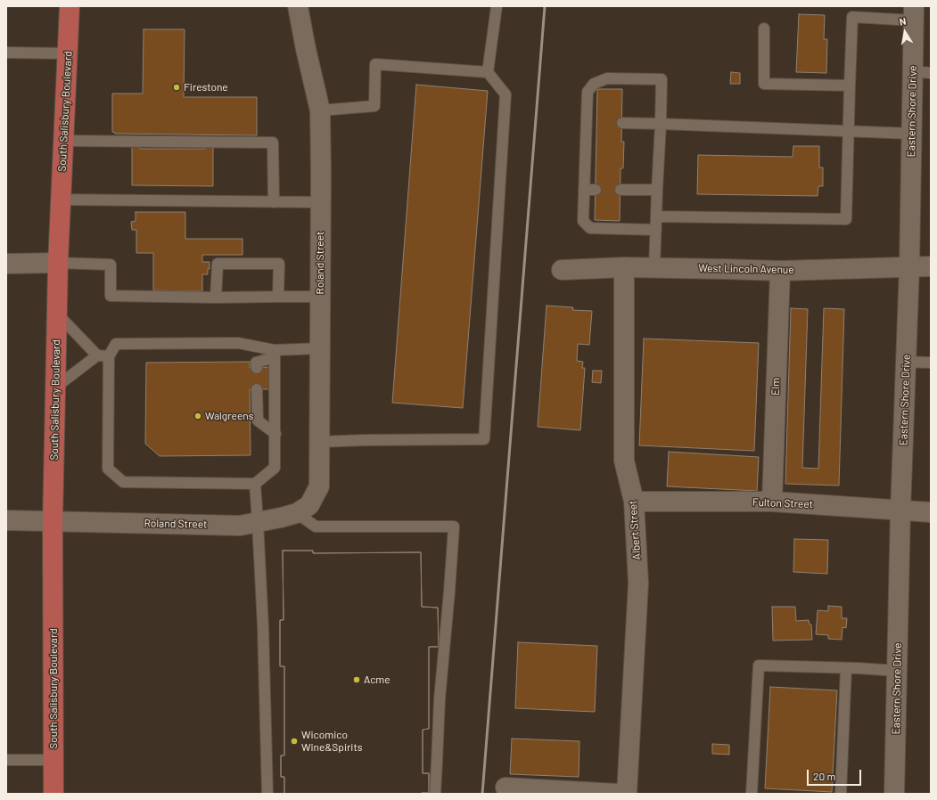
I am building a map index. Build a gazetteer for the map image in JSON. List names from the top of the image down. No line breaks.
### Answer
{"streets":{"main road":["South Salisbury Boulevard"],"street":["Eastern Shore Drive","Roland Street","West Lincoln Avenue","Elm","Fulton Street","Albert Street"]},"crossings":[["South Salisbury Boulevard","Roland Street"],["Eastern Shore Drive","West Lincoln Avenue"],["Eastern Shore Drive","Fulton Street"],["West Lincoln Avenue","Elm"],["West Lincoln Avenue","Albert Street"],["Elm","Fulton Street"],["Fulton Street","Albert Street"]],"places":["Firestone","Walgreens","Acme","Wicomico Wine&Spirits"],"scale_bar":"20 m","north":"top"}
